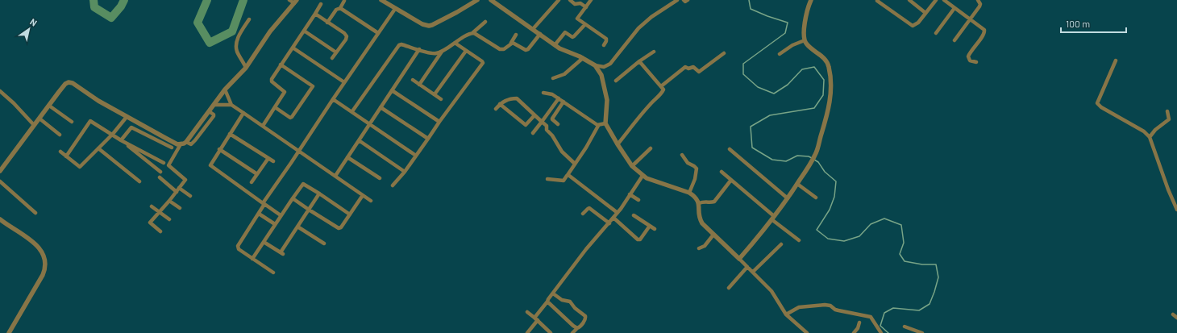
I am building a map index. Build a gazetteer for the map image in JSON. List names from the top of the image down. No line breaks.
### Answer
{"scale_bar":"100 m","north":"top right"}
